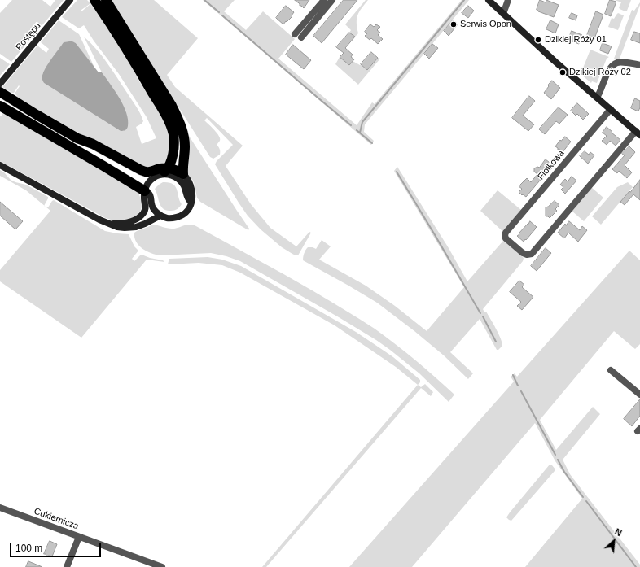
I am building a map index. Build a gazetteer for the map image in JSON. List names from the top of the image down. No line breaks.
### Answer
{"streets":{"main road":["Postępu"],"street":["Fiołkowa","Cukiernicza"]},"places":["Serwis Opon","Dzikiej Róży 01","Dzikiej Róży 02"],"scale_bar":"100 m","north":"top right"}
